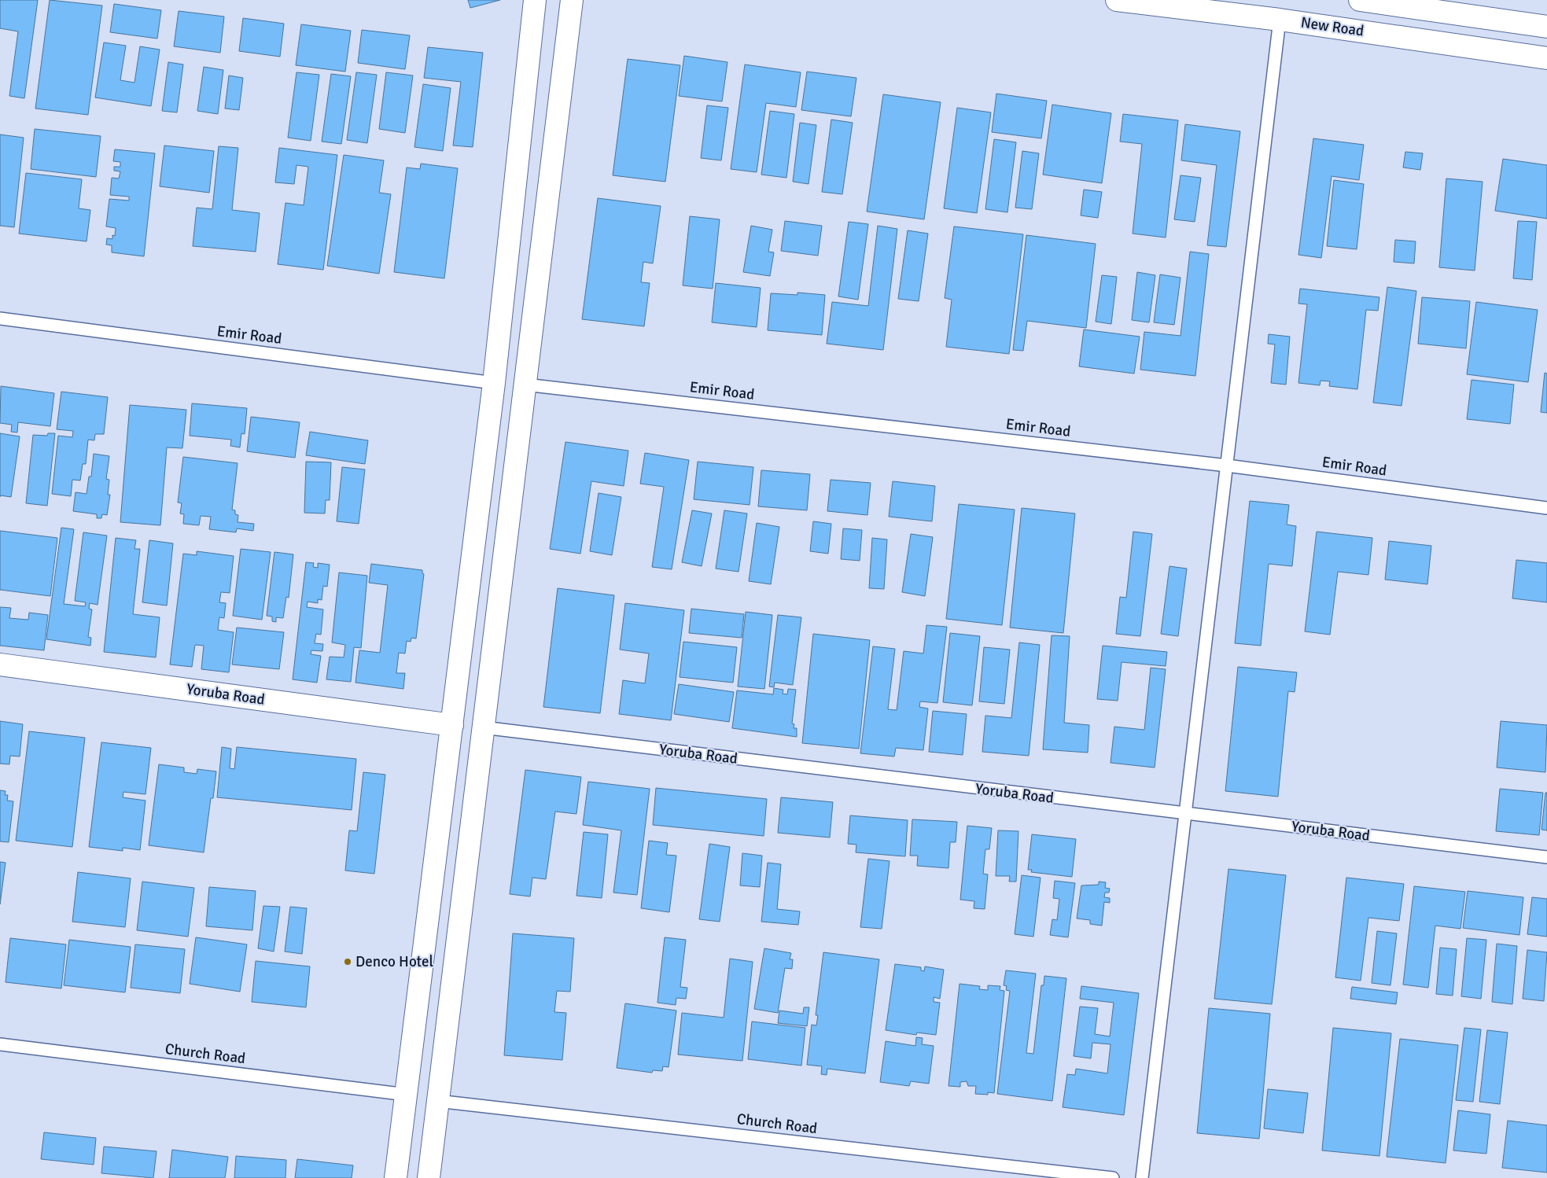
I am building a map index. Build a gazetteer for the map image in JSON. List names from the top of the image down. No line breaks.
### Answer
{"streets":{"main road":["New Road","Yoruba Road"],"lane":["Emir Road","Church Road"]},"places":["Denco Hotel"]}
